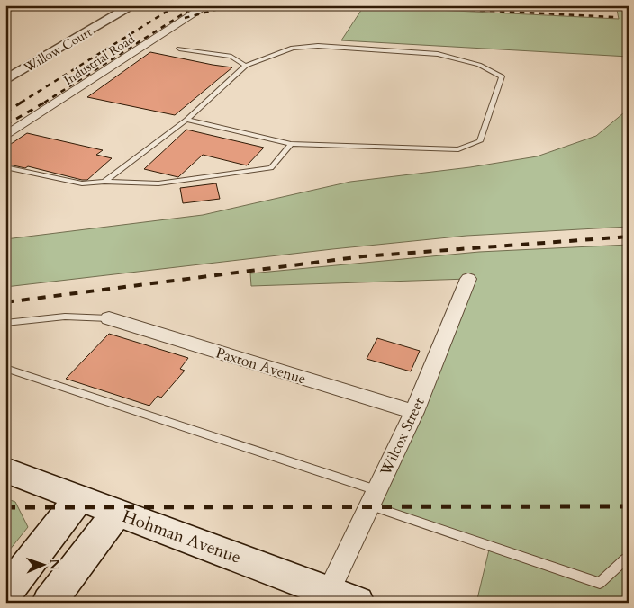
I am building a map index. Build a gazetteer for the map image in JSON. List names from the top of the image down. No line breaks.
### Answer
{"streets":{"main road":["Hohman Avenue"],"street":["Willow Court","Industrial Road","Paxton Avenue","Wilcox Street"]},"crossings":[["Paxton Avenue","Wilcox Street"],["Wilcox Street","Hohman Avenue"]],"north":"right"}
